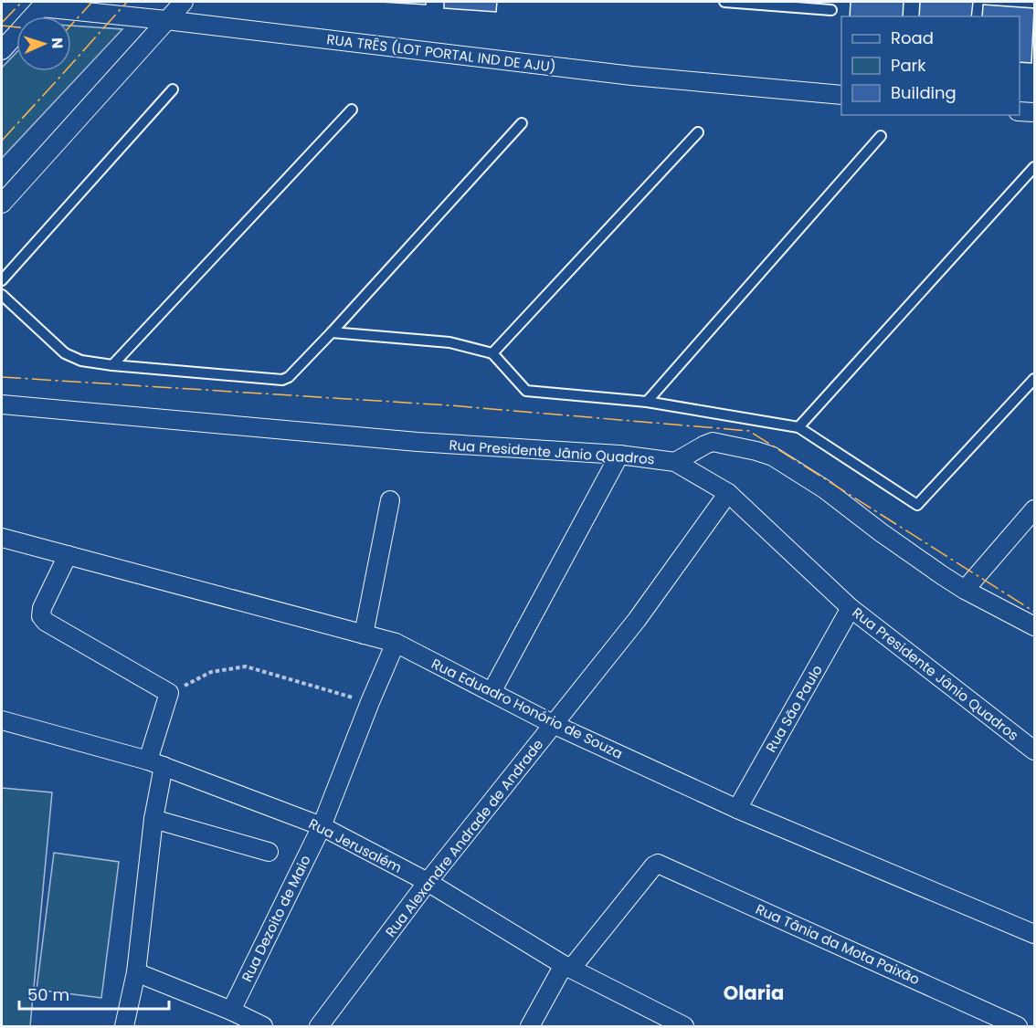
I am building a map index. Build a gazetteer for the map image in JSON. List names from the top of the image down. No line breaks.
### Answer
{"streets":{"street":["RUA TRÊS (LOT PORTAL IND DE AJU)","Rua Presidente Jânio Quadros","Rua Eduadro Honório de Souza","Rua São Paulo","Rua Alexandre Andrade de Andrade","Rua Jerusalém","Rua Dezoito de Maio","Rua Tânia da Mota Paixão"]},"crossings":[["Rua Presidente Jânio Quadros","Rua São Paulo"],["Rua Presidente Jânio Quadros","Rua Alexandre Andrade de Andrade"],["Rua Eduadro Honório de Souza","Rua São Paulo"],["Rua Eduadro Honório de Souza","Rua Alexandre Andrade de Andrade"],["Rua Eduadro Honório de Souza","Rua Dezoito de Maio"],["Rua Alexandre Andrade de Andrade","Rua Jerusalém"],["Rua Jerusalém","Rua Dezoito de Maio"],["Rua Jerusalém","Rua Tânia da Mota Paixão"]],"districts":["Olaria"],"legend":["Road","Park","Building"],"scale_bar":"50 m","north":"right"}
